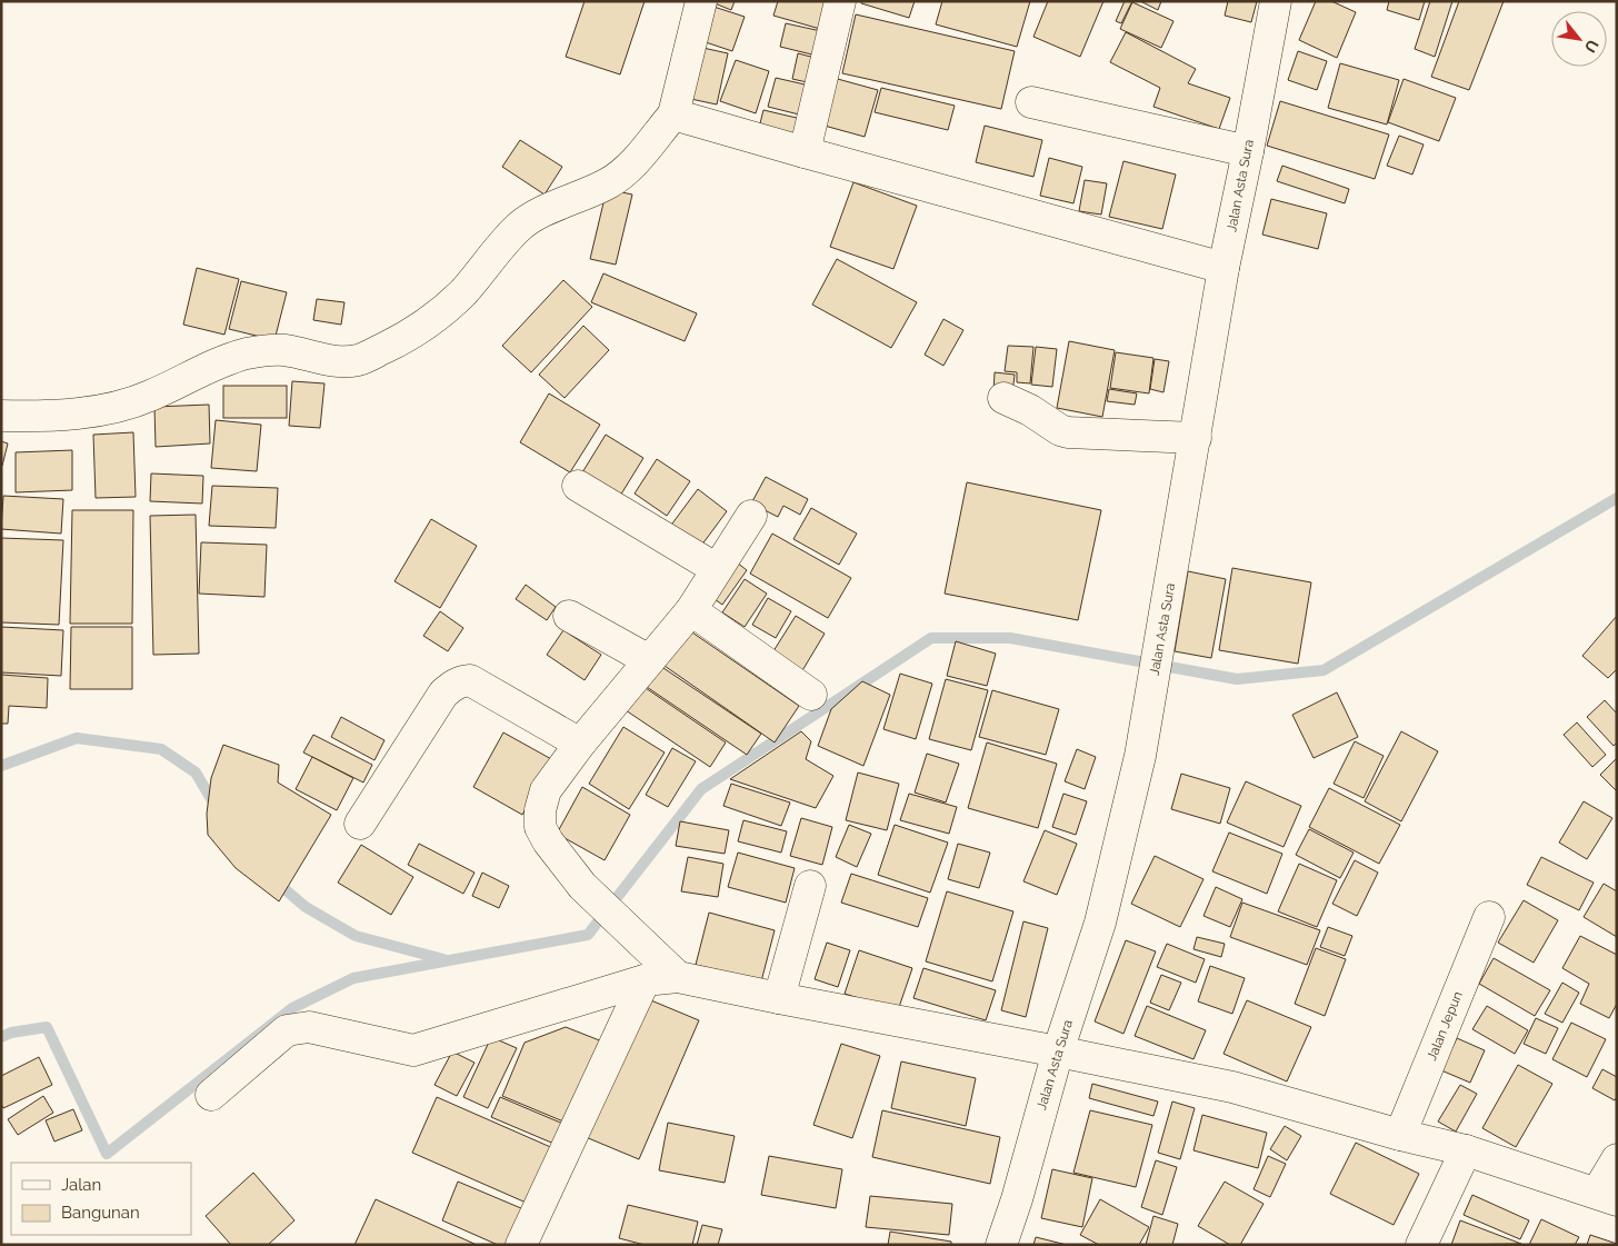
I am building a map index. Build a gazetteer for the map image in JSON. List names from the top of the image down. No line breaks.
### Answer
{"streets":{"street":["Jalan Asta Sura","Jalan Jepun"]},"legend":["Jalan","Bangunan"],"north":"bottom right"}
